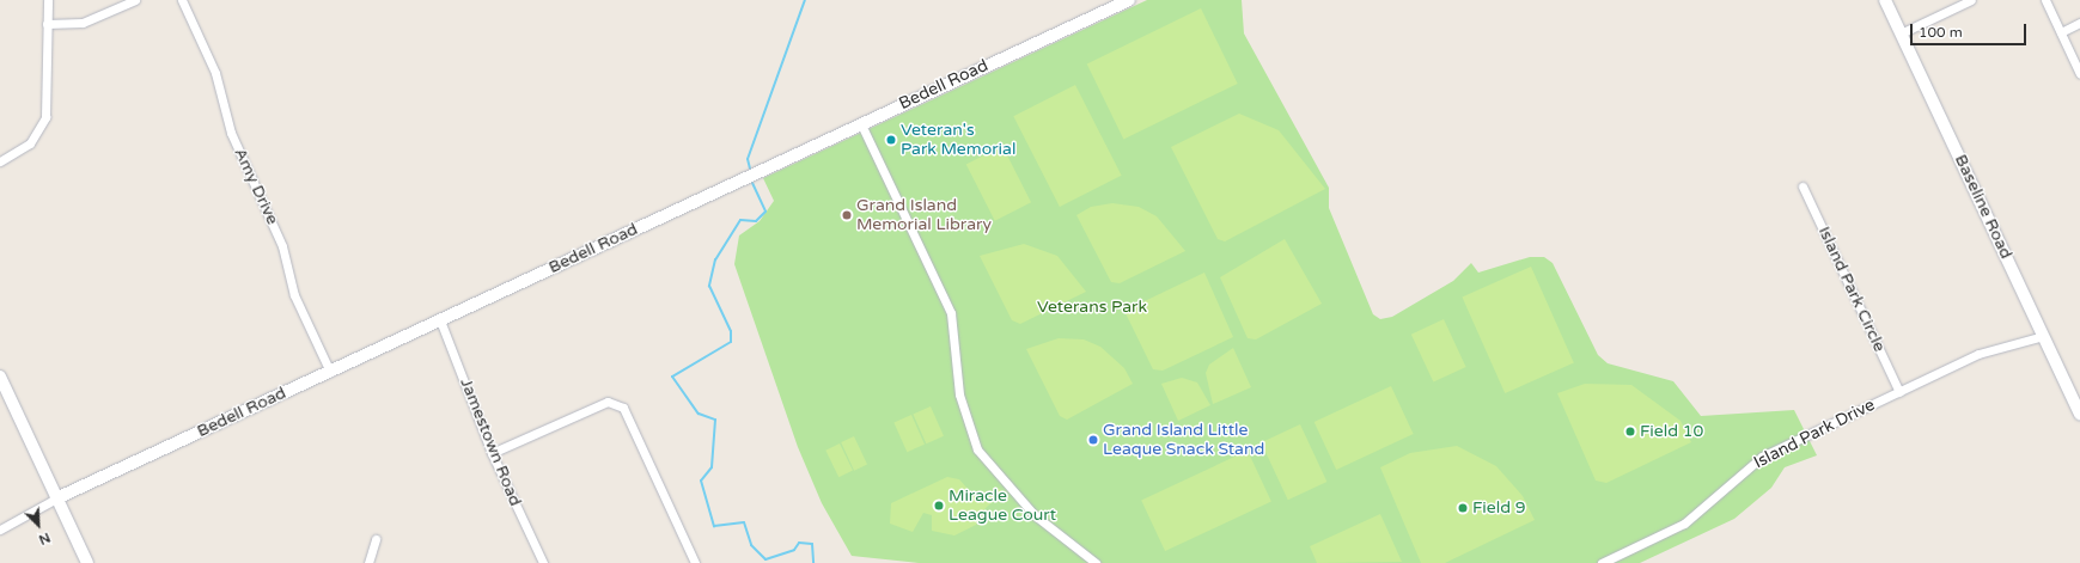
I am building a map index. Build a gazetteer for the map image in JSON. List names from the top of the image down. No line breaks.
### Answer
{"streets":{"street":["Bedell Road","Amy Drive","Baseline Road","Island Park Circle","Island Park Drive","Jamestown Road"]},"crossings":[["Bedell Road","Amy Drive"],["Bedell Road","Jamestown Road"],["Baseline Road","Island Park Drive"],["Island Park Circle","Island Park Drive"]],"parks":["Veterans Park"],"places":["Veteran's Park Memorial","Grand Island Memorial Library","Field 10","Grand Island Little Leaque Snack Stand","Miracle League Court","Field 9"],"scale_bar":"100 m","north":"bottom right"}
